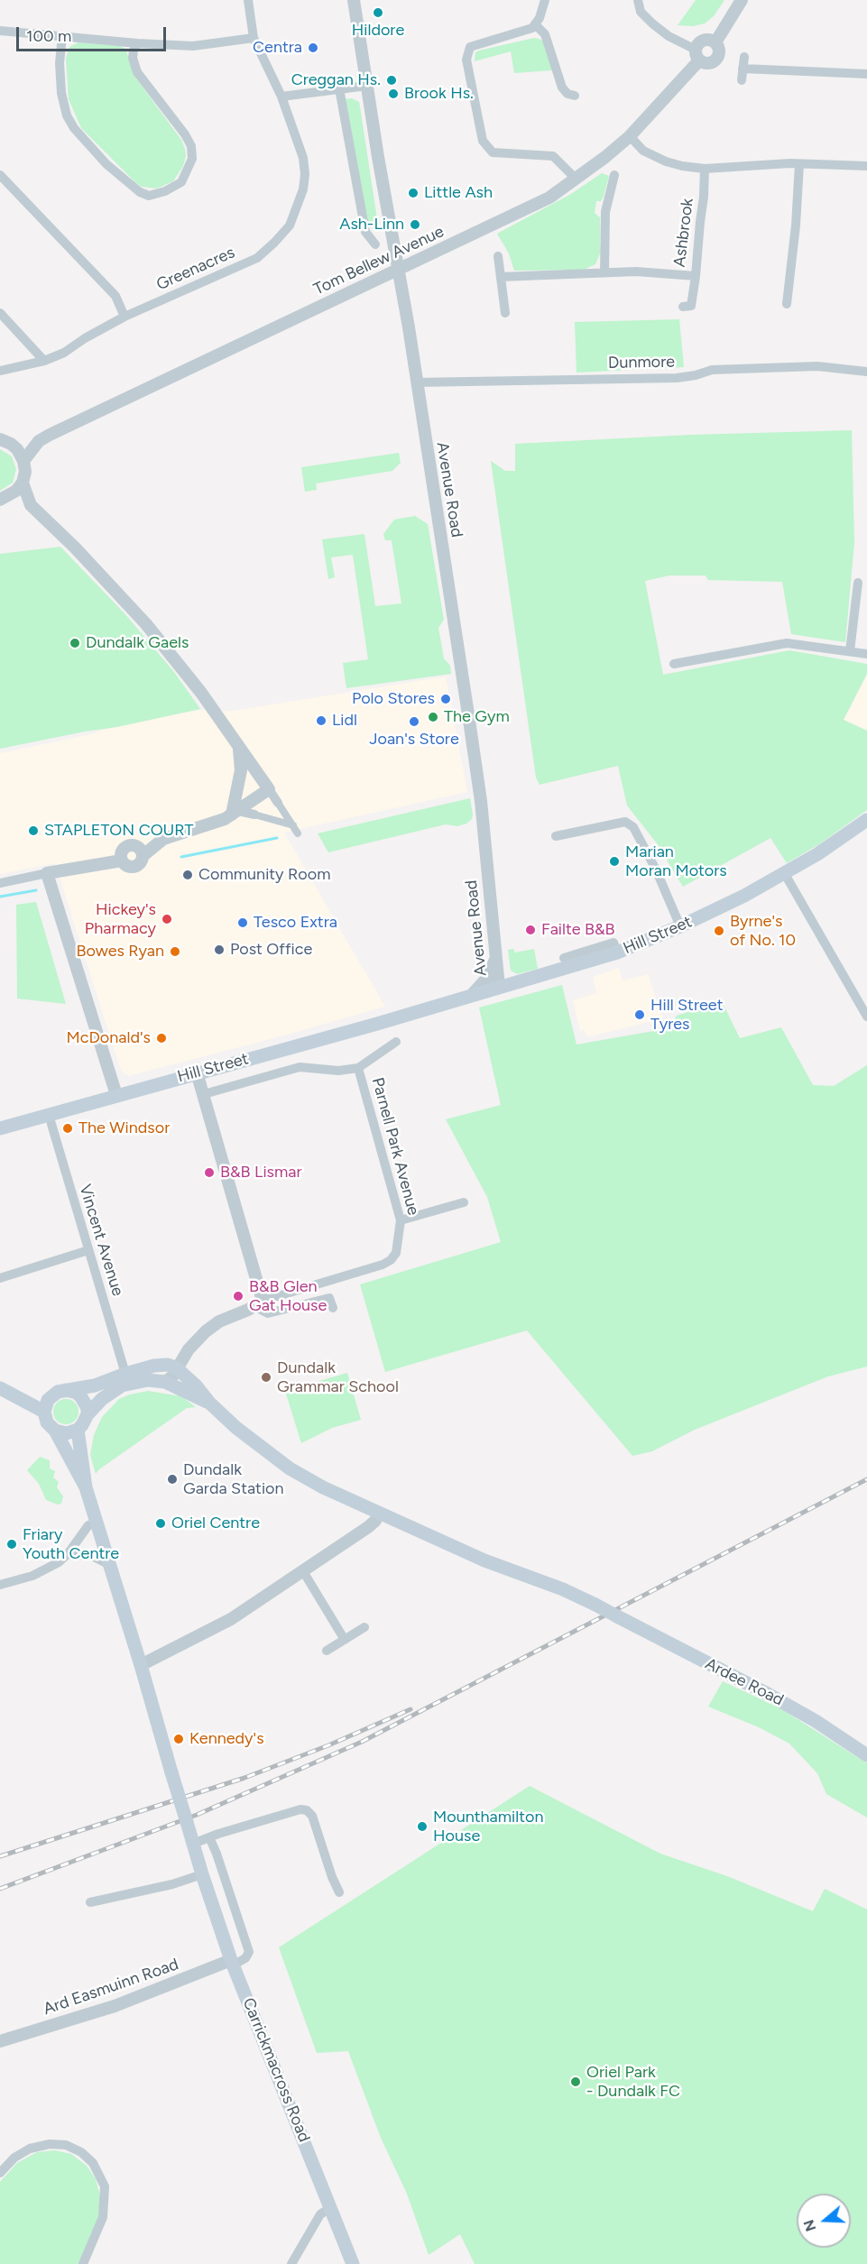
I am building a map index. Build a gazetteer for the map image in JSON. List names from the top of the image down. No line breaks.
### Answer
{"streets":{"main road":["Hill Street","Ardee Road","Carrickmacross Road"],"street":["Ashbrook","Tom Bellew Avenue","Greenacres","Dunmore","Avenue Road","Parnell Park Avenue","Vincent Avenue","Ard Easmuinn Road"]},"crossings":[["Tom Bellew Avenue","Avenue Road"],["Dunmore","Avenue Road"],["Avenue Road","Hill Street"],["Hill Street","Vincent Avenue"],["Ard Easmuinn Road","Carrickmacross Road"]],"places":["Hildore","Centra","Creggan Hs.","Brook Hs.","Little Ash","Ash-Linn","Dundalk Gaels","Polo Stores","The Gym","Lidl","Joan's Store","STAPLETON COURT","Marian Moran Motors","Community Room","Hickey's Pharmacy","Tesco Extra","Failte B&B","Byrne's of No. 10","Post Office","Bowes Ryan","Hill Street Tyres","McDonald's","The Windsor","B&B Lismar","B&B Glen Gat House","Dundalk Grammar School","Dundalk Garda Station","Oriel Centre","Friary Youth Centre","Kennedy's","Mounthamilton House","Oriel Park - Dundalk FC"],"scale_bar":"100 m","north":"left"}
